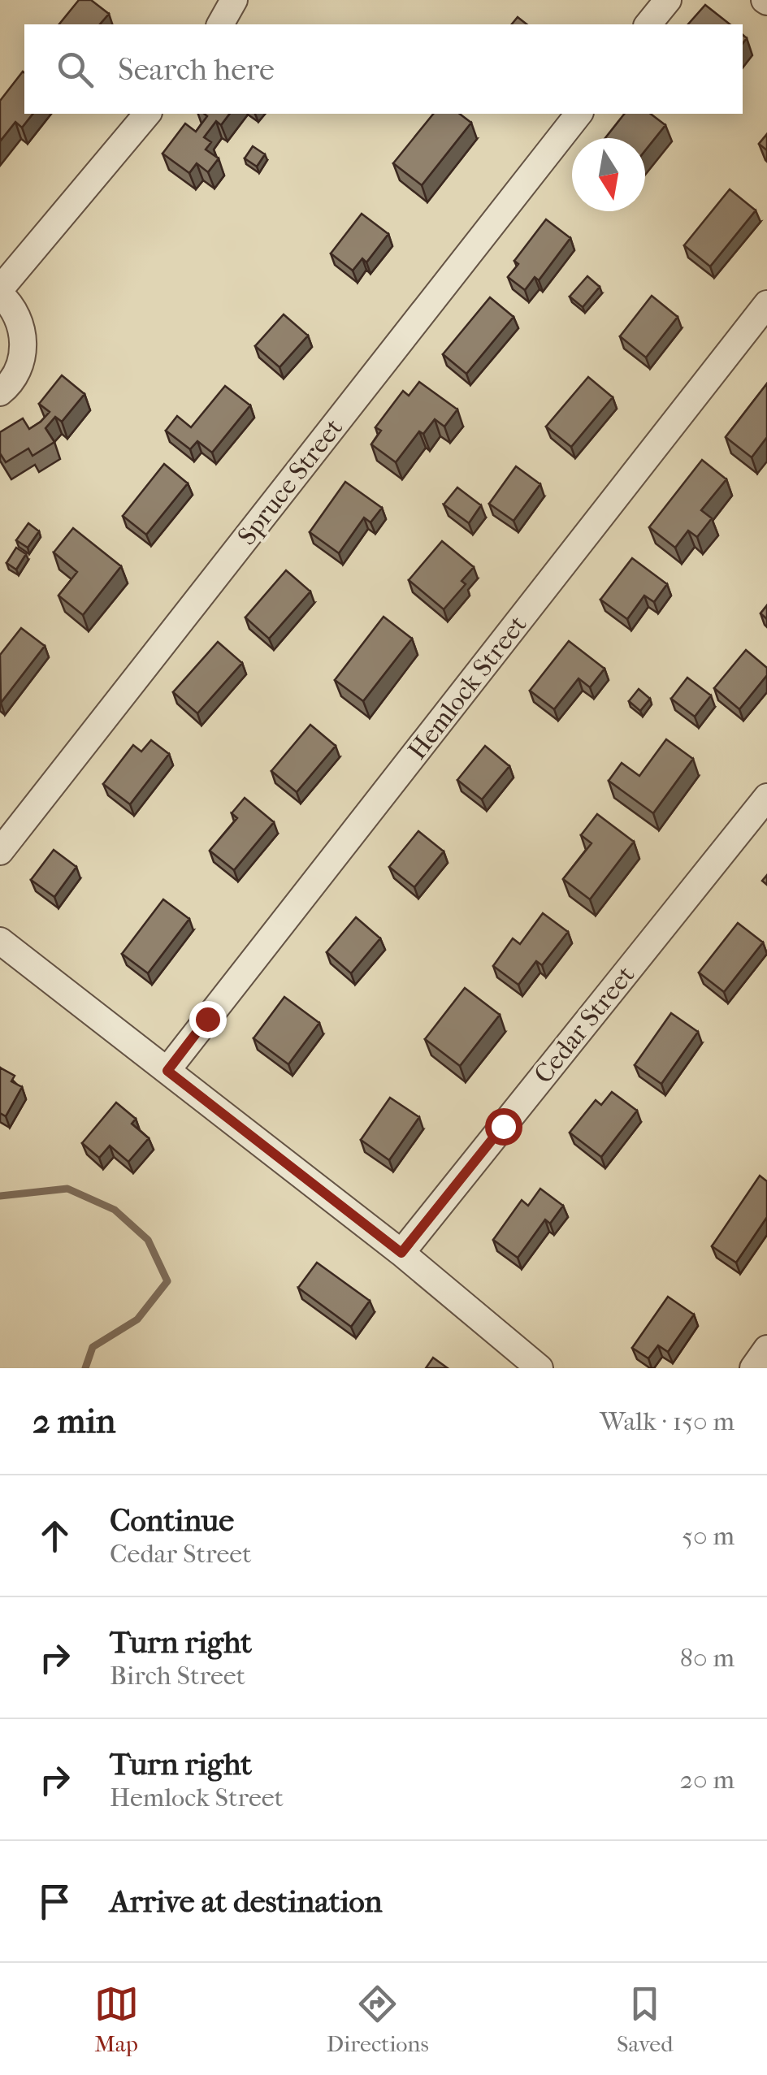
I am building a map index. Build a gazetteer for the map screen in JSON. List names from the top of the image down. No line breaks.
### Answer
{"streets":{"street":["Spruce Street","Hemlock Street","Cedar Street"]},"north":"bottom","page":{"search":"Search here","heading":["2 min","Walk · 150 m"],"list":[["Continue","Cedar Street","50 m"],["Turn right","Birch Street","80 m"],["Turn right","Hemlock Street","20 m"],"Arrive at destination"],"nav":["Map","Directions","Saved"]}}
